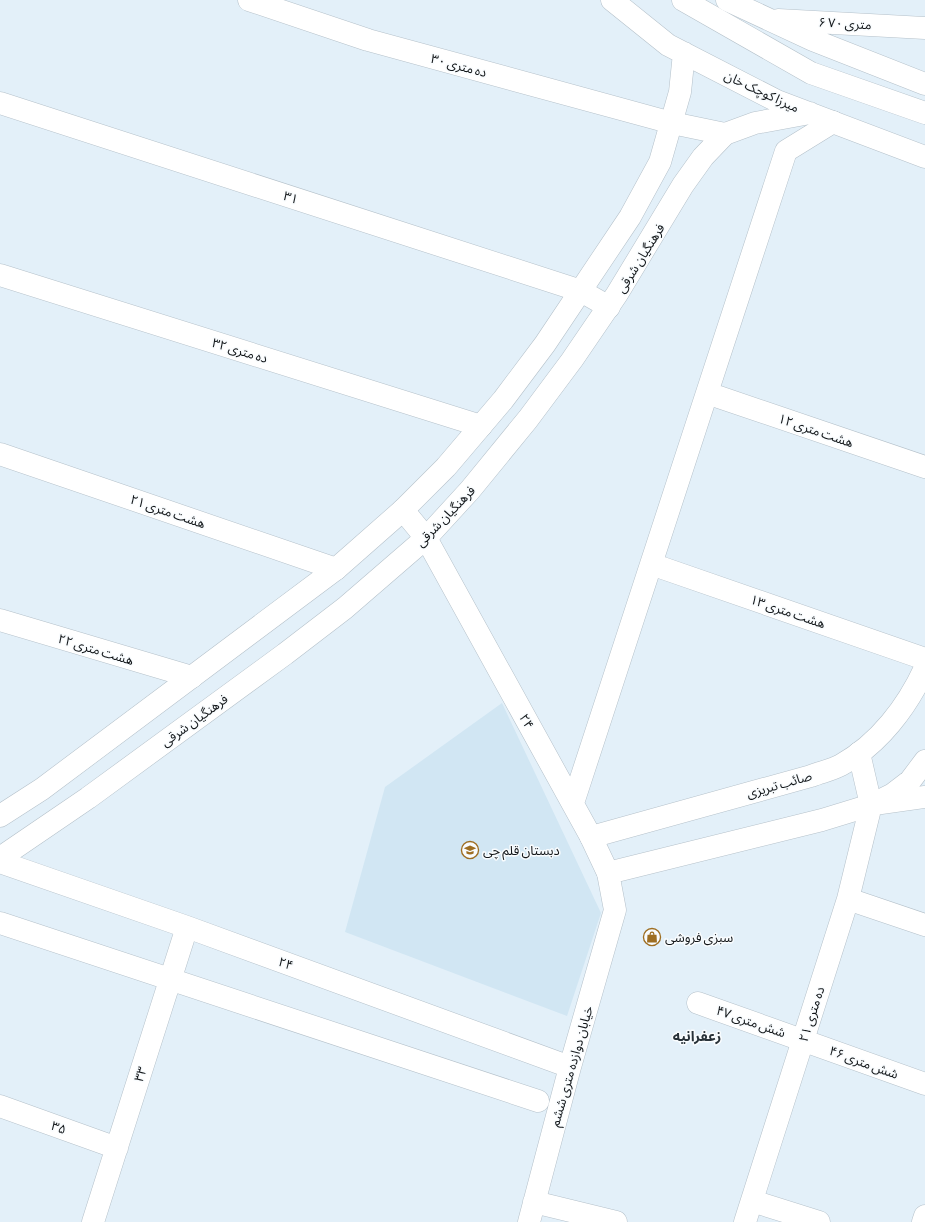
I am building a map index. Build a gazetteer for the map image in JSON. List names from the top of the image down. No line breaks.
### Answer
{"streets":{"street":["۶ متری ۷۰","ده متری ۳۰","میرزا کوچک خان","۳۱","فرهنگیان شرقی","ده متری ۳۲","هشت متری ۱۲","هشت متری ۲۱","هشت متری ۱۳","هشت متری ۲۲","۲۴","صائب تبریزی","ده متری ۲۱","شش متری ۴۷","شش متری ۴۶","خیابان دوازده متری ششم","۳۳","۳۵"]},"crossings":[["ده متری ۳۰","فرهنگیان شرقی"],["میرزا کوچک خان","فرهنگیان شرقی"],["۳۱","فرهنگیان شرقی"],["فرهنگیان شرقی","۲۴"],["۲۴","صائب تبریزی"],["۲۴","خیابان دوازده متری ششم"],["۲۴","۳۳"],["ده متری ۲۱","شش متری ۴۷"],["ده متری ۲۱","شش متری ۴۶"],["شش متری ۴۷","شش متری ۴۶"],["۳۳","۳۵"]],"districts":["زعفرانیه"],"places":{"school or university":["دبستان قلم چی"],"shop":["سبزی فروشی"]}}
